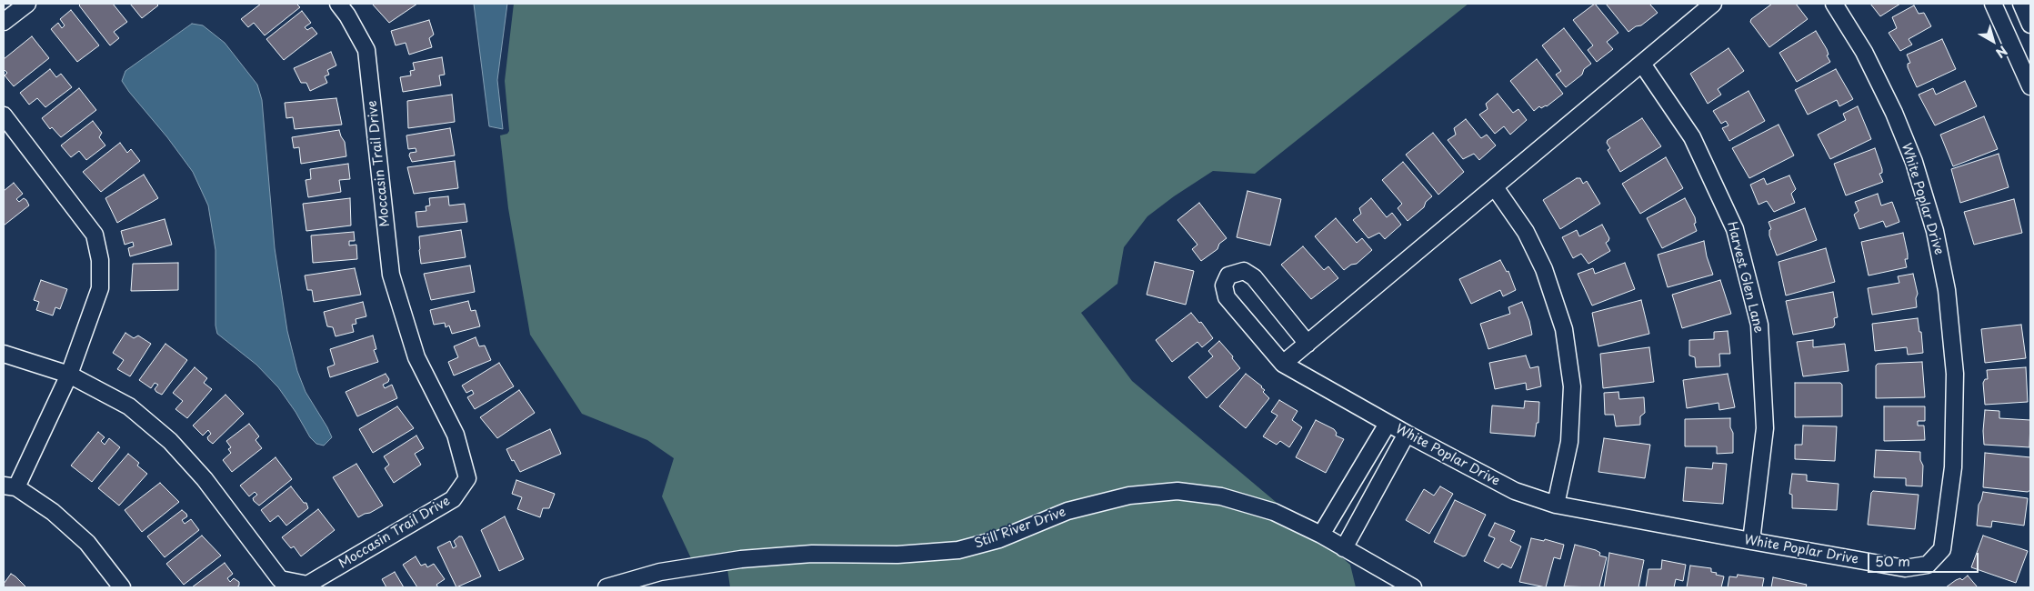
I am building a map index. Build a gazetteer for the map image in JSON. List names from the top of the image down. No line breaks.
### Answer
{"streets":{"street":["Moccasin Trail Drive","White Poplar Drive","Harvest Glen Lane","Still River Drive"]},"crossings":[["White Poplar Drive","Harvest Glen Lane"]],"scale_bar":"50 m","north":"bottom right"}
